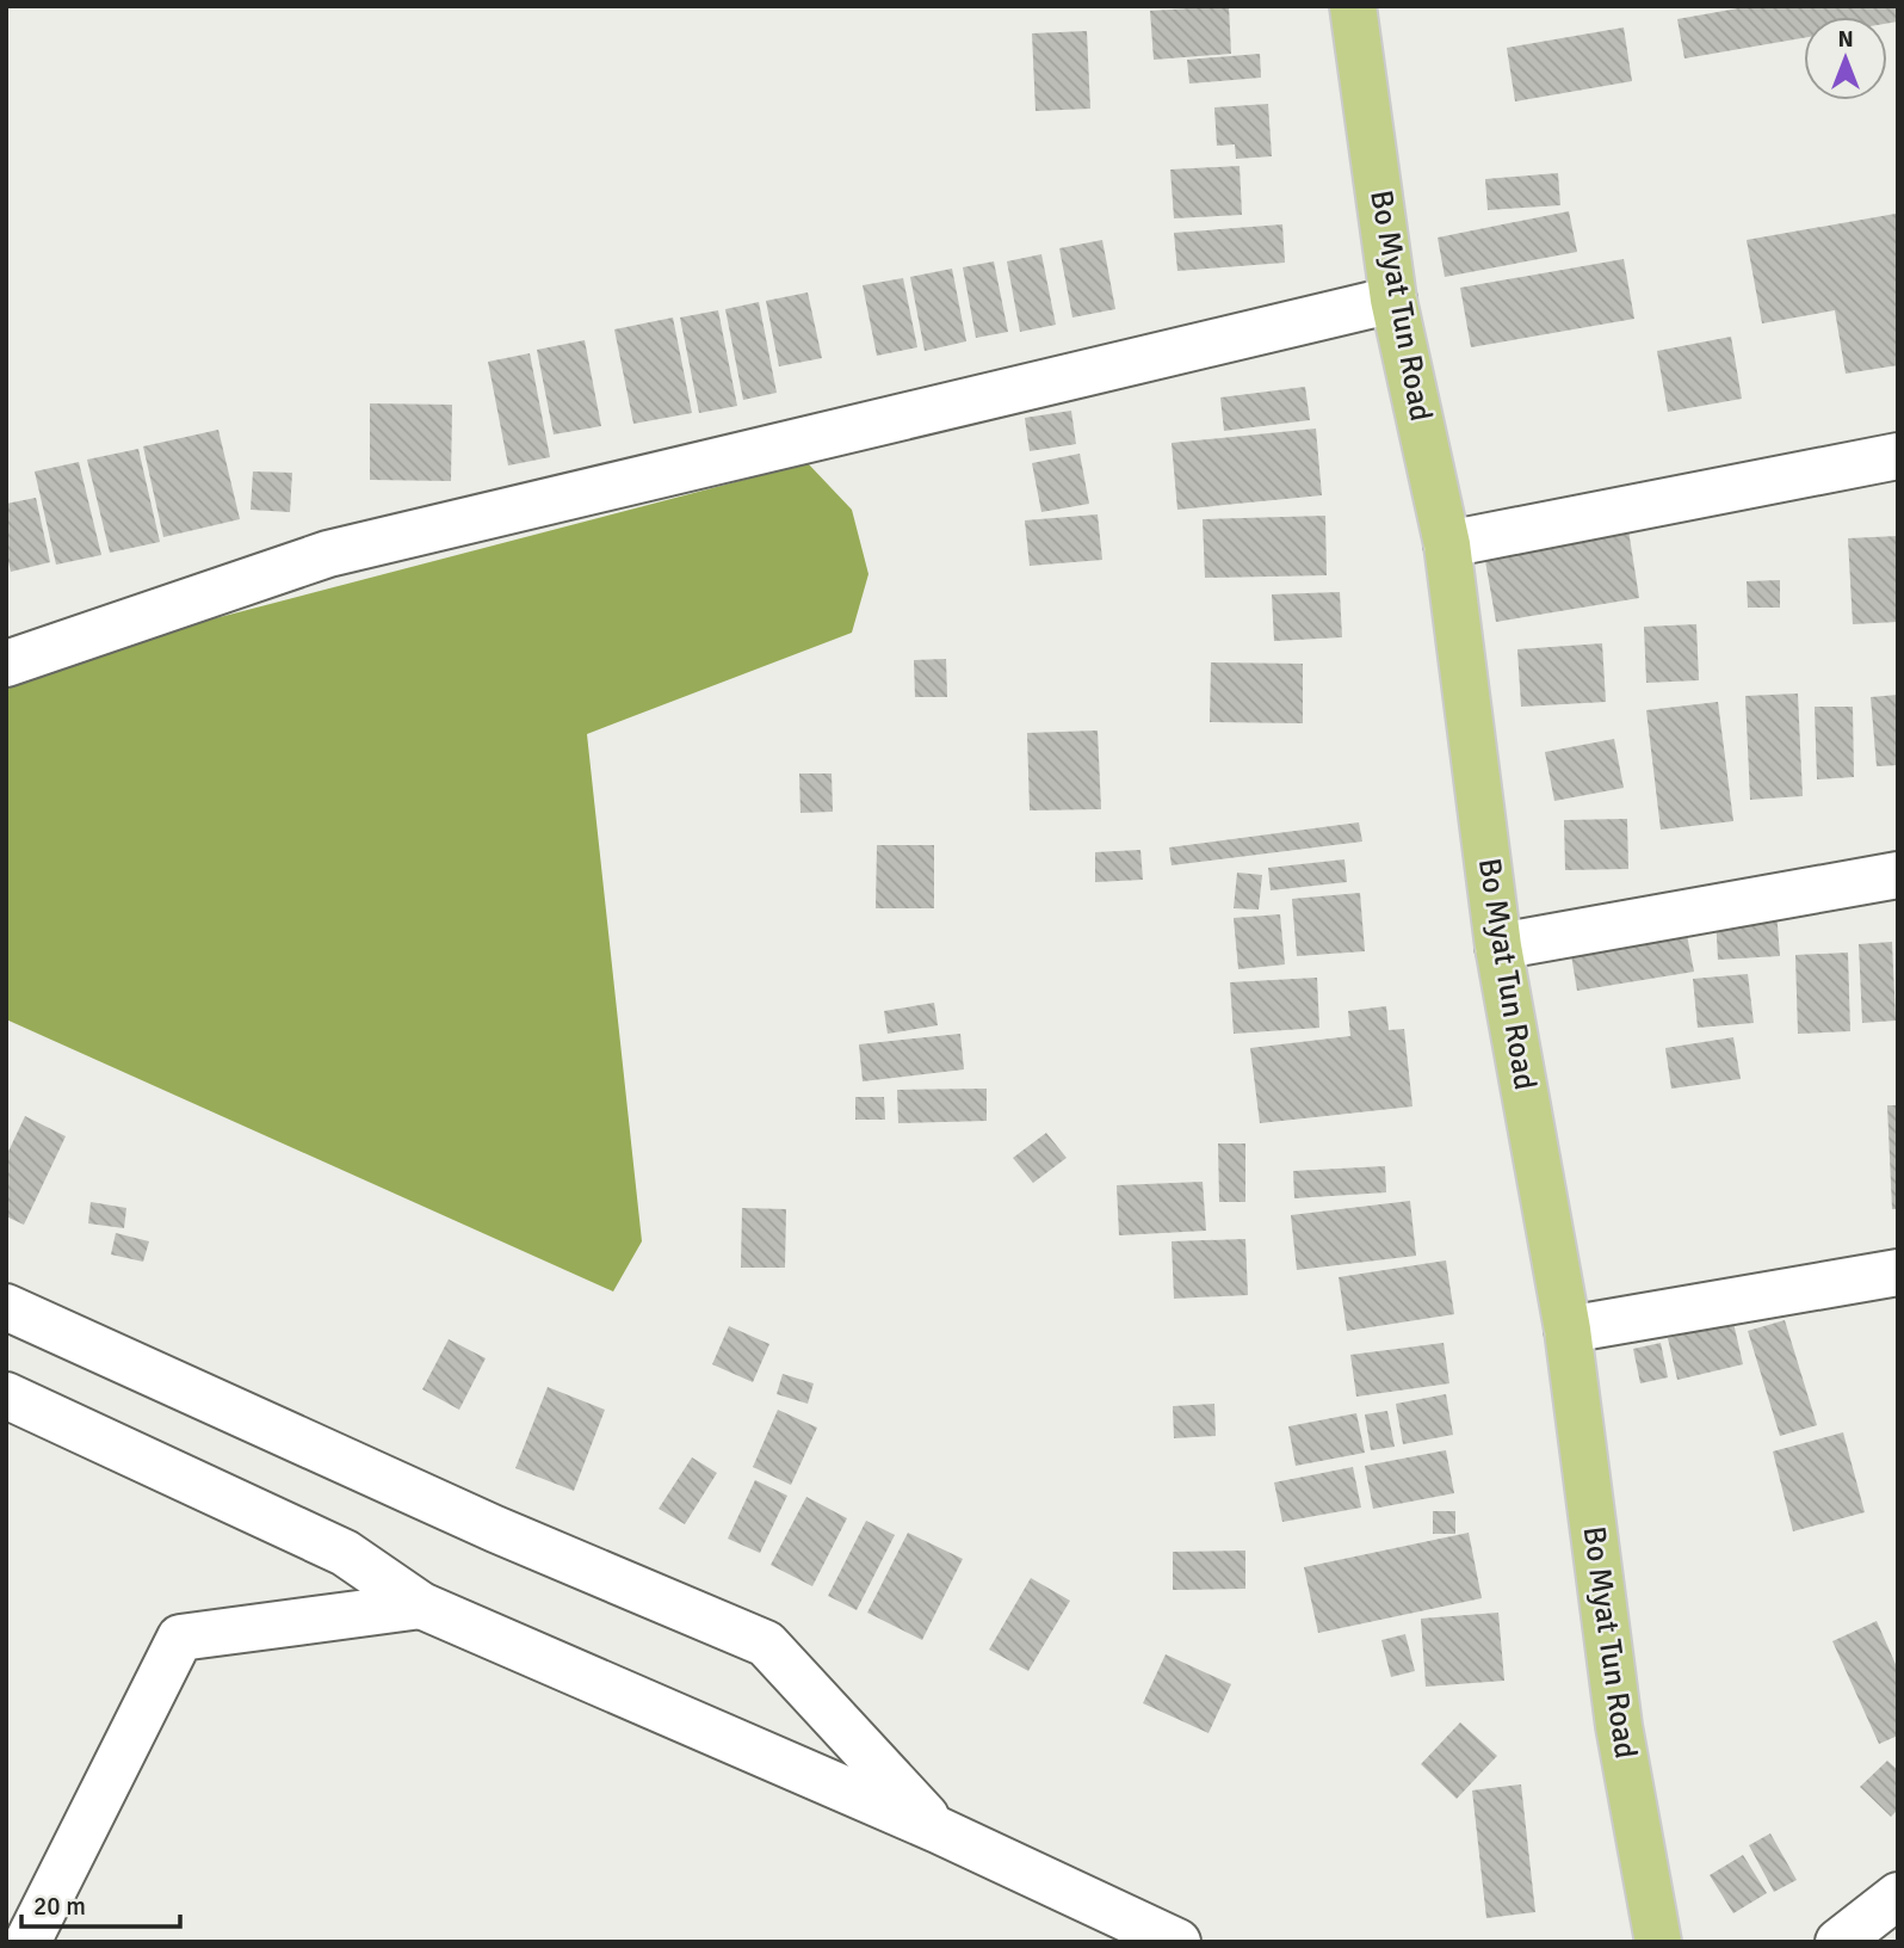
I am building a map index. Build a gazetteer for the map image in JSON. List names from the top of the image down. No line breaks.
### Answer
{"streets":{"main road":["Bo Myat Tun Road"]},"scale_bar":"20 m","north":"top"}
